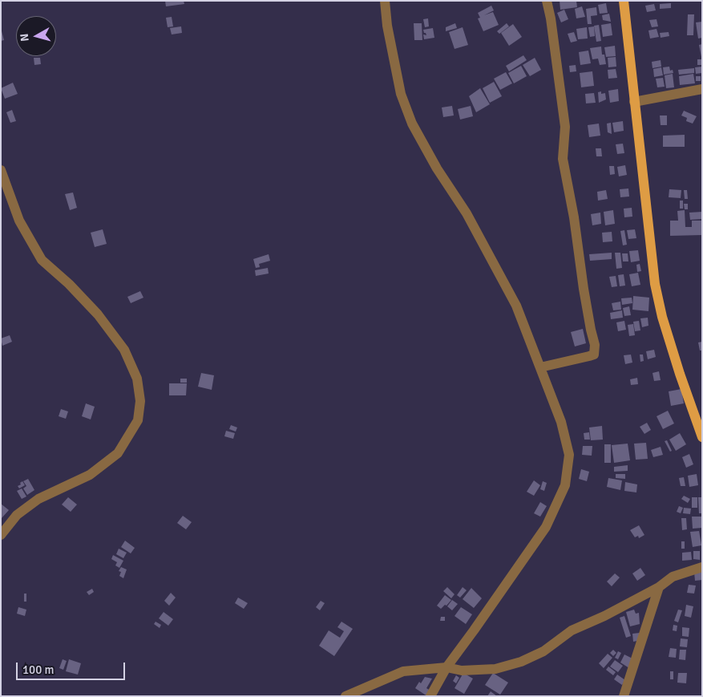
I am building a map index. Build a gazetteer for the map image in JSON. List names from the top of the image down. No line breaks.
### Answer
{"scale_bar":"100 m","north":"left"}
